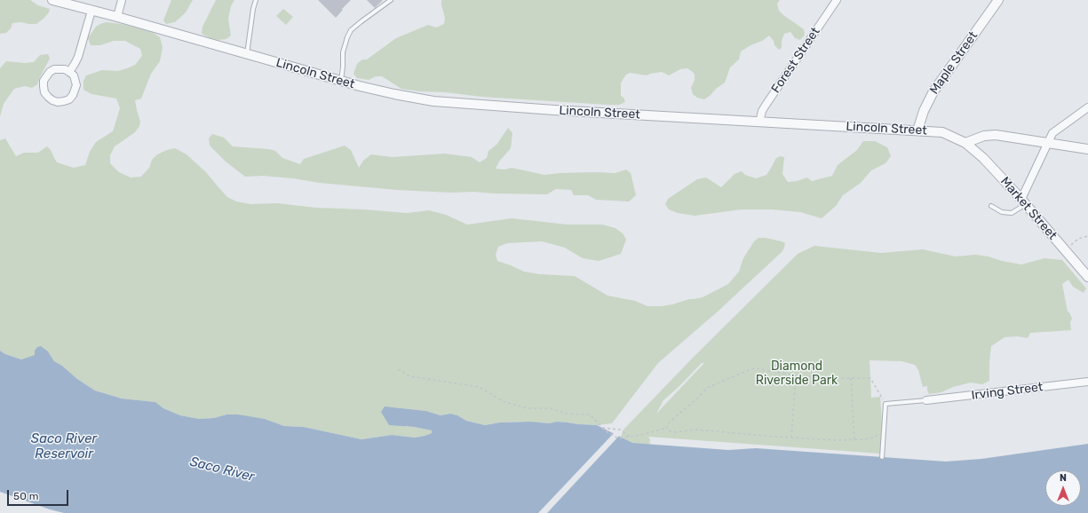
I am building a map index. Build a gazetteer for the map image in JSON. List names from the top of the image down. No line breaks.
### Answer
{"streets":{"street":["Forest Street","Maple Street","Lincoln Street","Market Street","Irving Street"]},"crossings":[["Forest Street","Lincoln Street"],["Maple Street","Lincoln Street"],["Lincoln Street","Market Street"]],"water":["Saco River Reservoir","Saco River"],"parks":["Diamond Riverside Park"],"scale_bar":"50 m","north":"top"}
